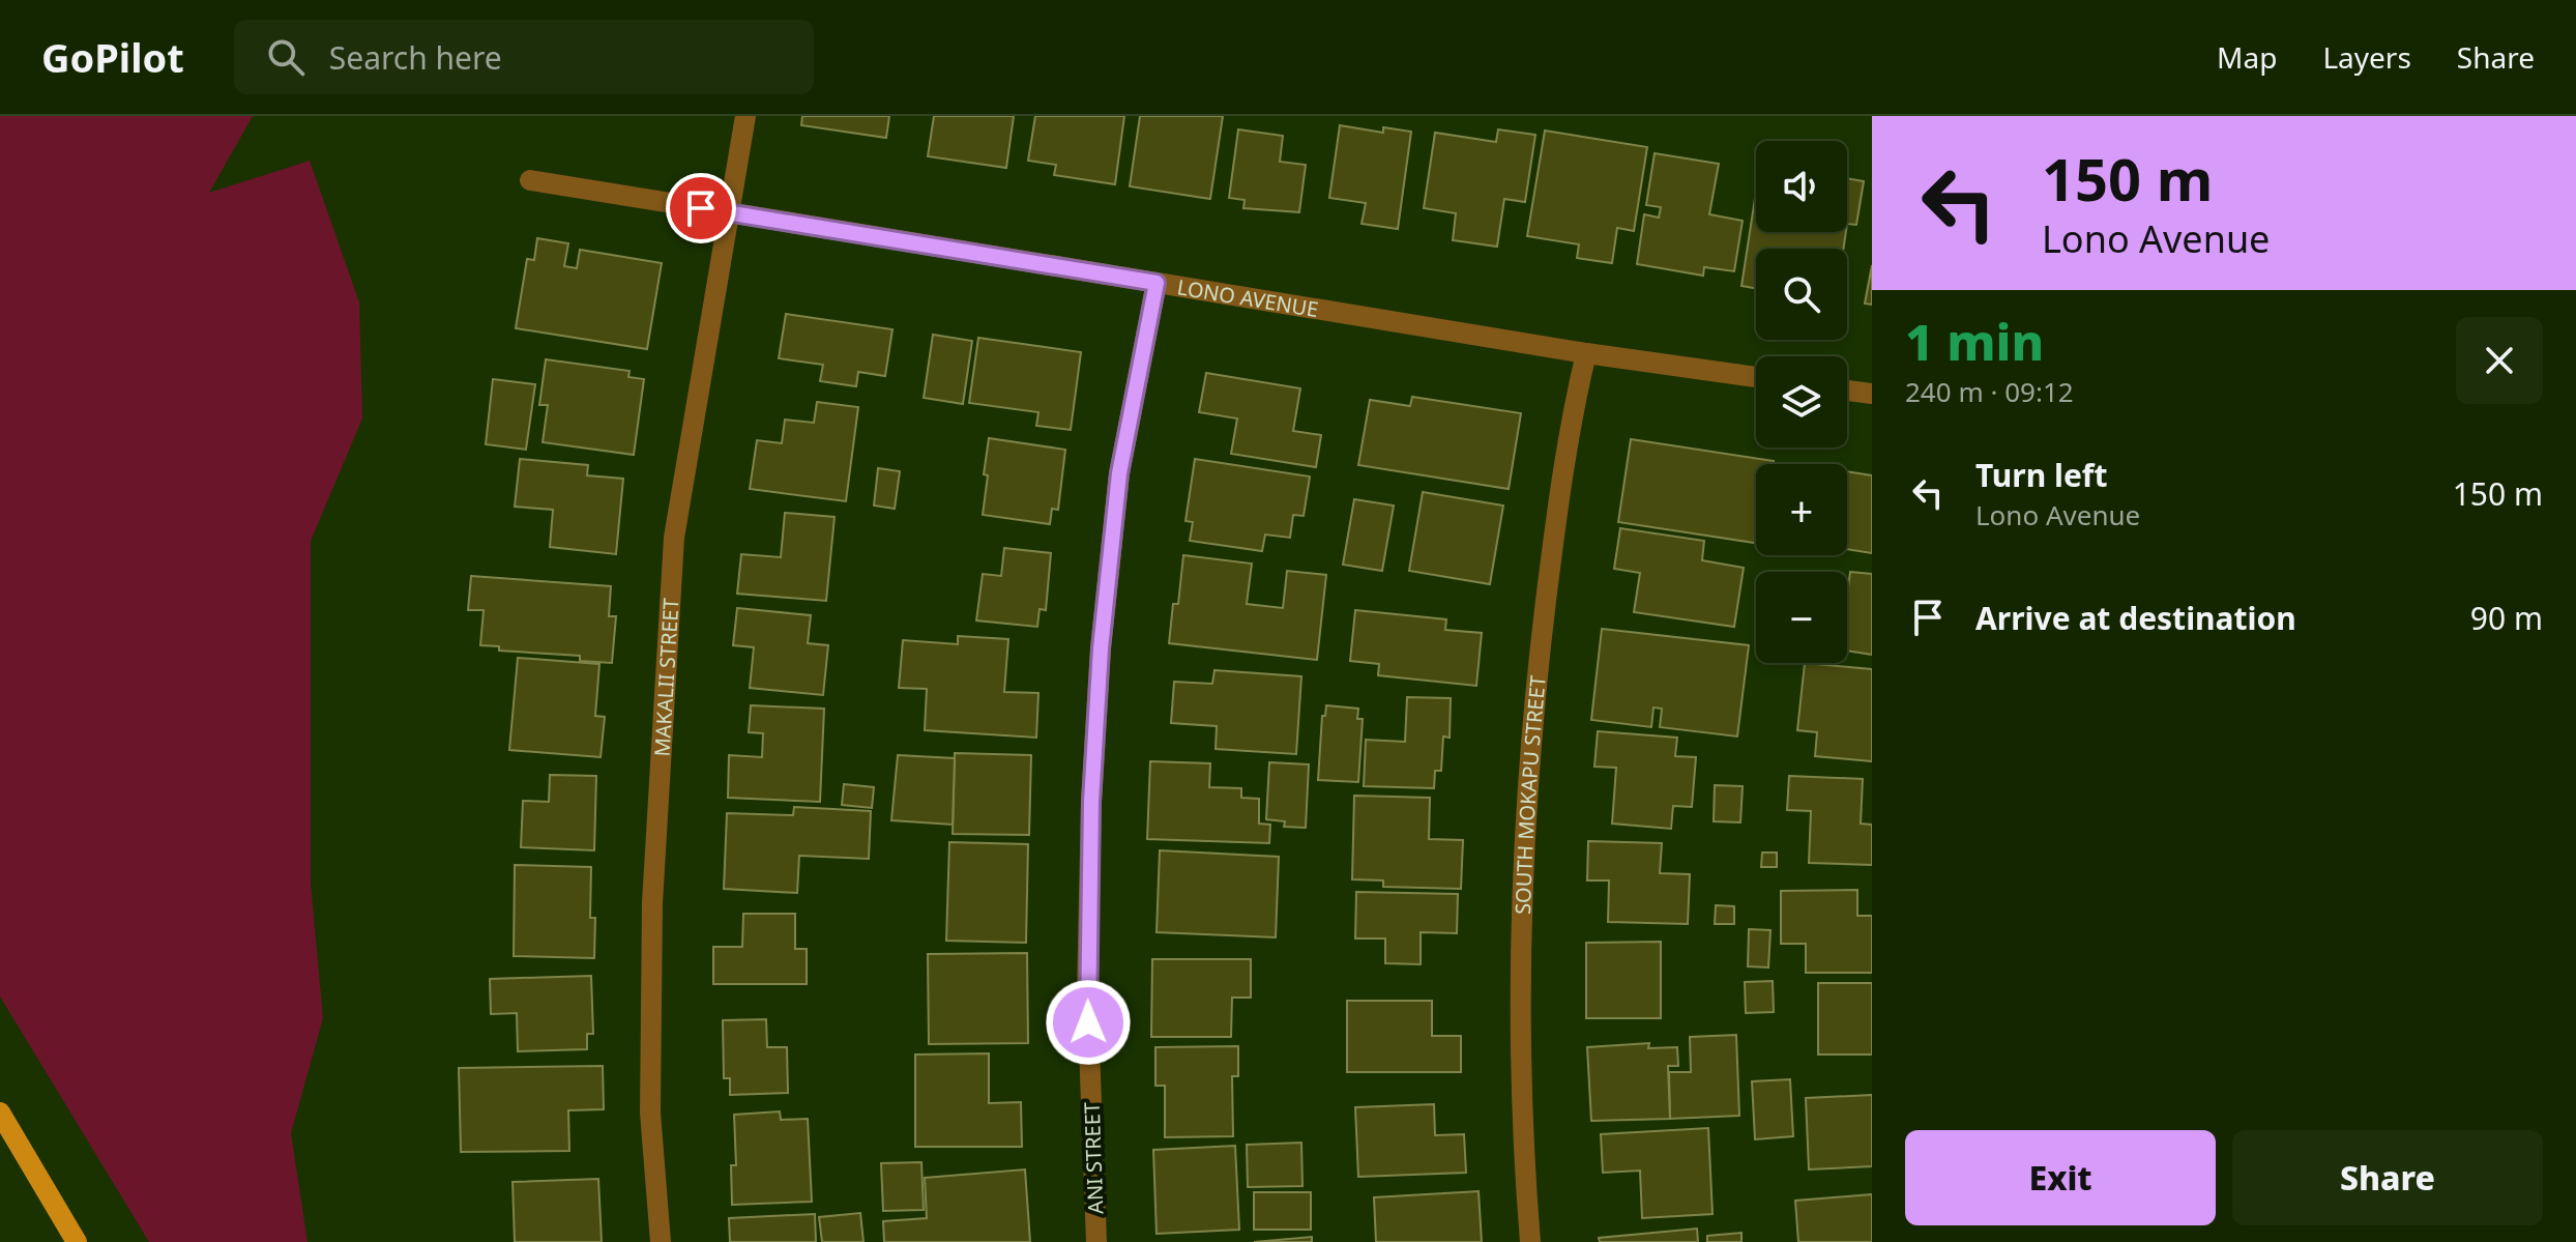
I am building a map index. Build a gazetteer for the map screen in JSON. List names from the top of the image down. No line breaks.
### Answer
{"streets":{"street":["LONO AVENUE","MAKALII STREET","SOUTH MOKAPU STREET","ANI STREET"]},"crossings":[["LONO AVENUE","MAKALII STREET"],["LONO AVENUE","SOUTH MOKAPU STREET"],["LONO AVENUE","ANI STREET"]],"page":{"header":"GoPilot","search":"Search here","nav":["Map","Layers","Share"],"turn":["150 m","Lono Avenue"],"map_buttons":["+","−"],"heading":["1 min","240 m · 09:12"],"list":[{"name":"Turn left","note":"Lono Avenue","value":"150 m"},{"name":"Arrive at destination","value":"90 m"}],"buttons":["Exit","Share"]}}
